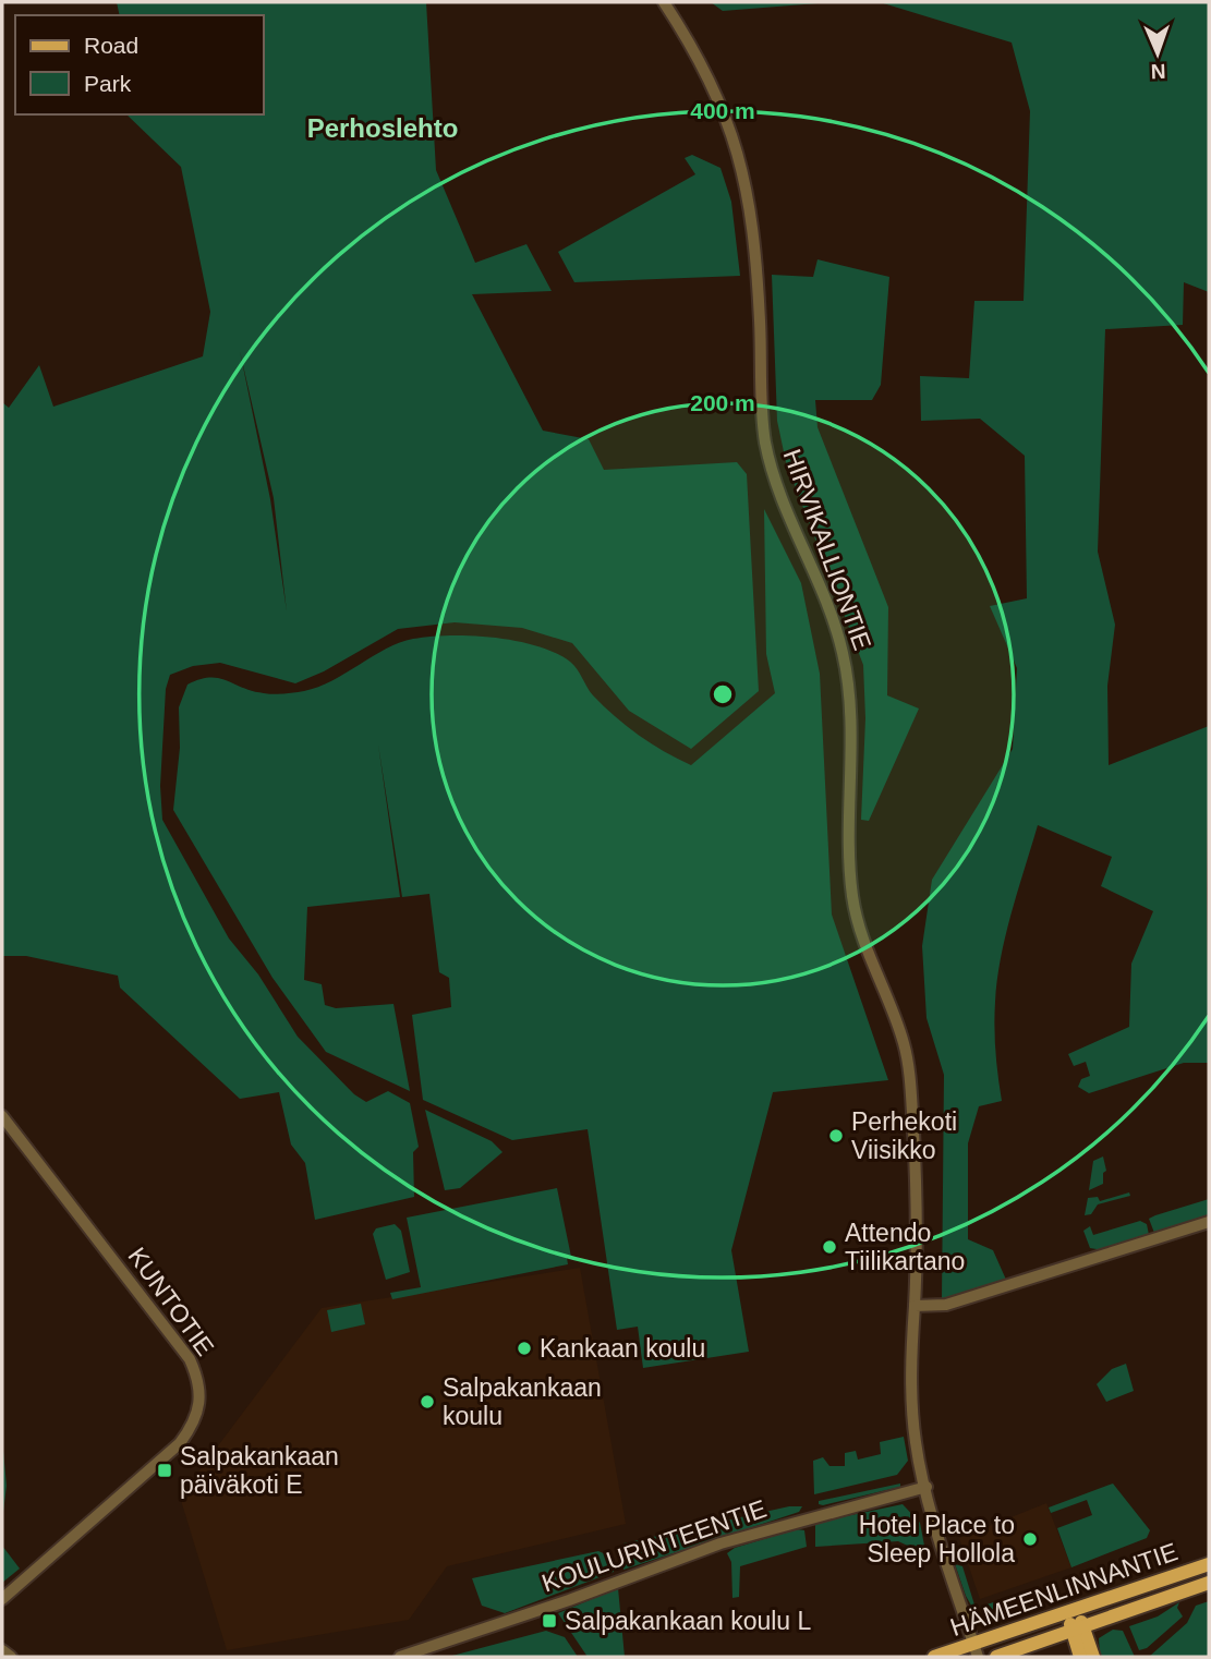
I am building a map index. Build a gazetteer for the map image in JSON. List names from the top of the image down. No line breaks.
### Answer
{"streets":{"main road":["HÄMEENLINNANTIE"],"street":["HIRVIKALLIONTIE","KUNTOTIE","KOULURINTEENTIE"]},"crossings":[["HIRVIKALLIONTIE","KOULURINTEENTIE"],["HIRVIKALLIONTIE","HÄMEENLINNANTIE"]],"districts":["Perhoslehto"],"places":{"other":["Perhekoti Viisikko","Attendo Tiilikartano","Kankaan koulu","Salpakankaan koulu","Hotel Place to Sleep Hollola"],"transit":["Salpakankaan päiväkoti E","Salpakankaan koulu L"]},"legend":["Road","Park"],"north":"bottom","rings":["400 m","200 m"]}
